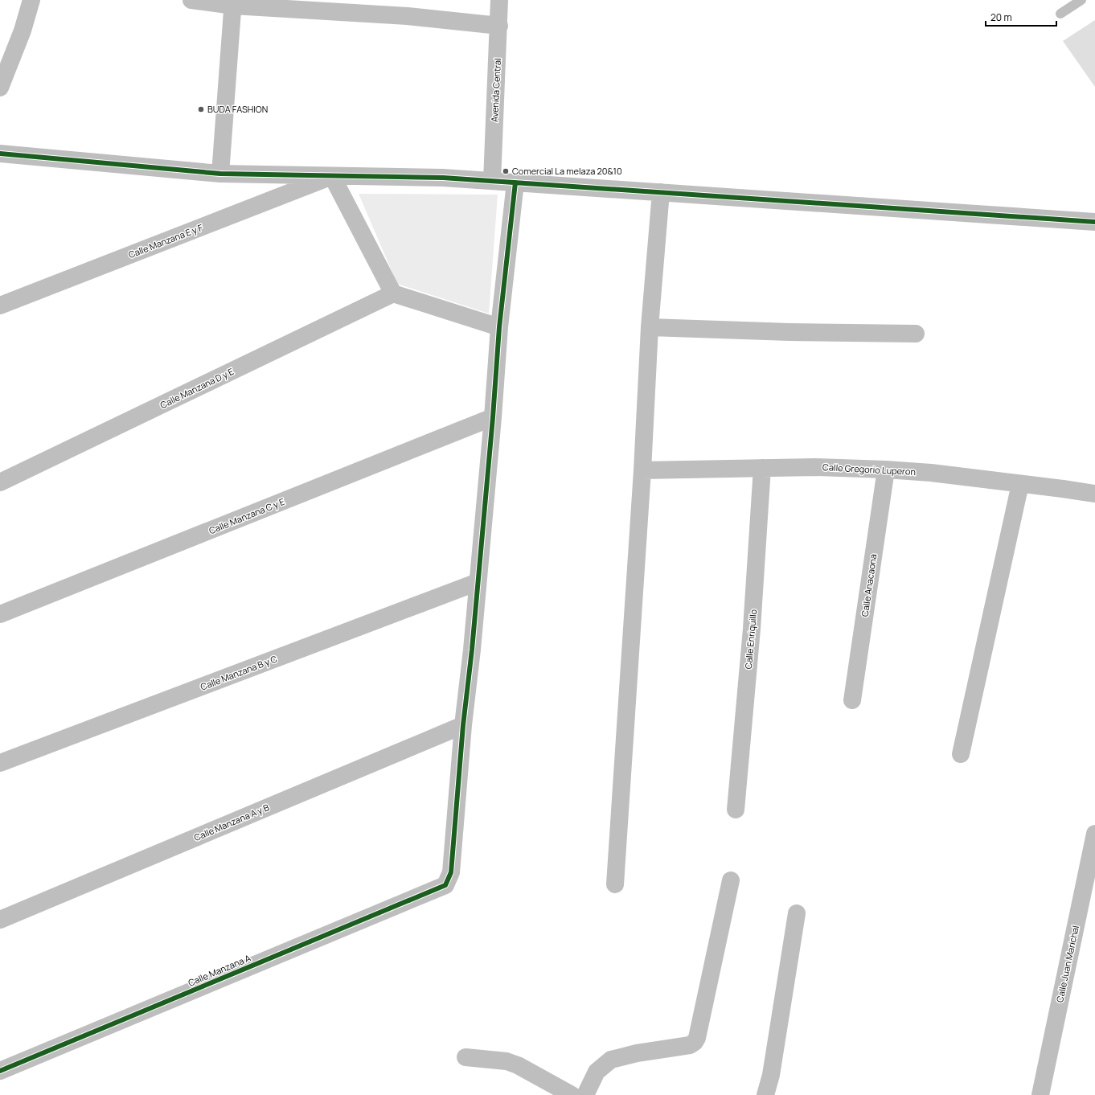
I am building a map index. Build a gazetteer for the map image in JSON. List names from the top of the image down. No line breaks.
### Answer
{"streets":{"street":["Avenida Central","Calle Manzana E y F","Calle Manzana D y E","Calle Gregorio Luperon","Calle Manzana C y E","Calle Anacaona","Calle Enriquillo","Calle Manzana B y C","Calle Manzana A y B","Calle Juan Marichal","Calle Manzana A"]},"crossings":[["Calle Gregorio Luperon","Calle Anacaona"],["Calle Gregorio Luperon","Calle Enriquillo"],["Calle Manzana A y B","Calle Manzana A"]],"places":["BUDA FASHION","Comercial La melaza 20&10"],"scale_bar":"20 m"}
